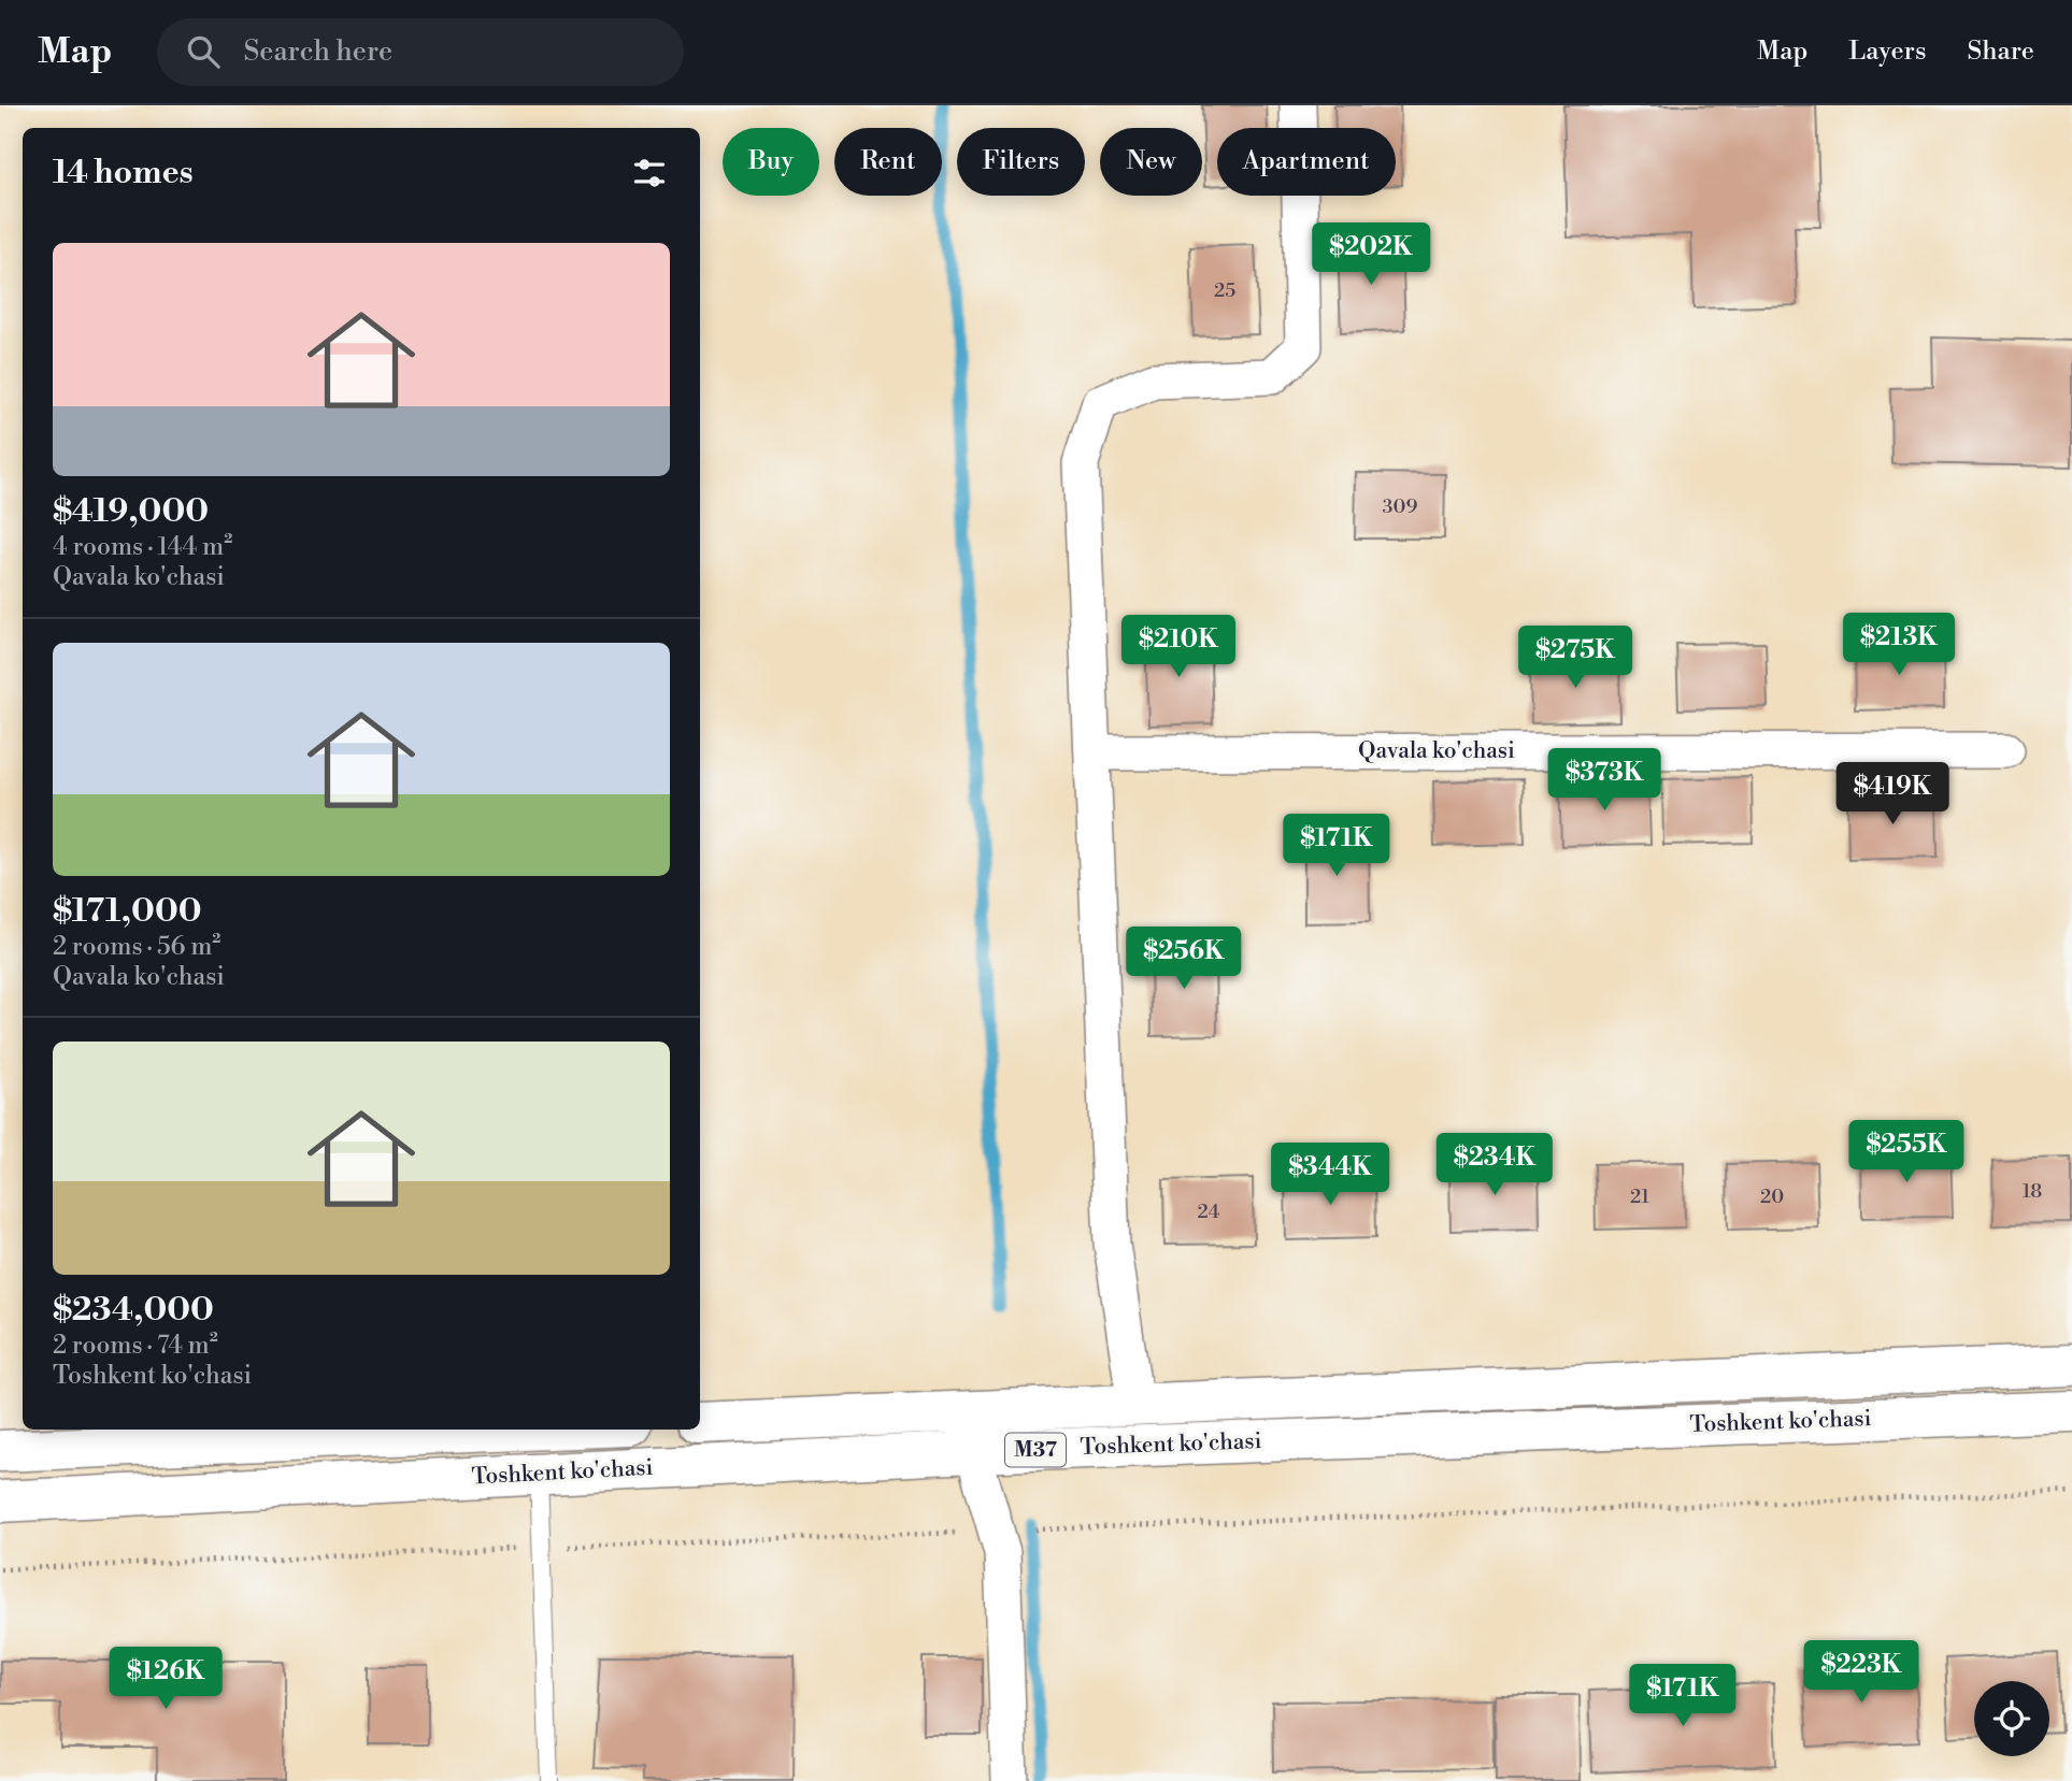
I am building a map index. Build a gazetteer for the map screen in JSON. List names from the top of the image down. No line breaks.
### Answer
{"streets":{"highway":["Toshkent ko'chasi","M37"],"street":["Qavala ko'chasi"]},"house_numbers":["25","309","18","21","20","24"],"page":{"header":"Map","search":"Search here","nav":["Map","Layers","Share"],"chip":["Buy","Rent","Filters","New","Apartment"],"heading":"14 homes","list":[{"name":"$419,000","note":"4 rooms · 144 m² · Qavala ko'chasi"},{"name":"$171,000","note":"2 rooms · 56 m² · Qavala ko'chasi"},{"name":"$234,000","note":"2 rooms · 74 m² · Toshkent ko'chasi"}],"price":["$202K","$213K","$210K","$275K","$373K","$419K","$171K","$256K","$255K","$234K","$344K","$223K","$126K","$171K"]}}
